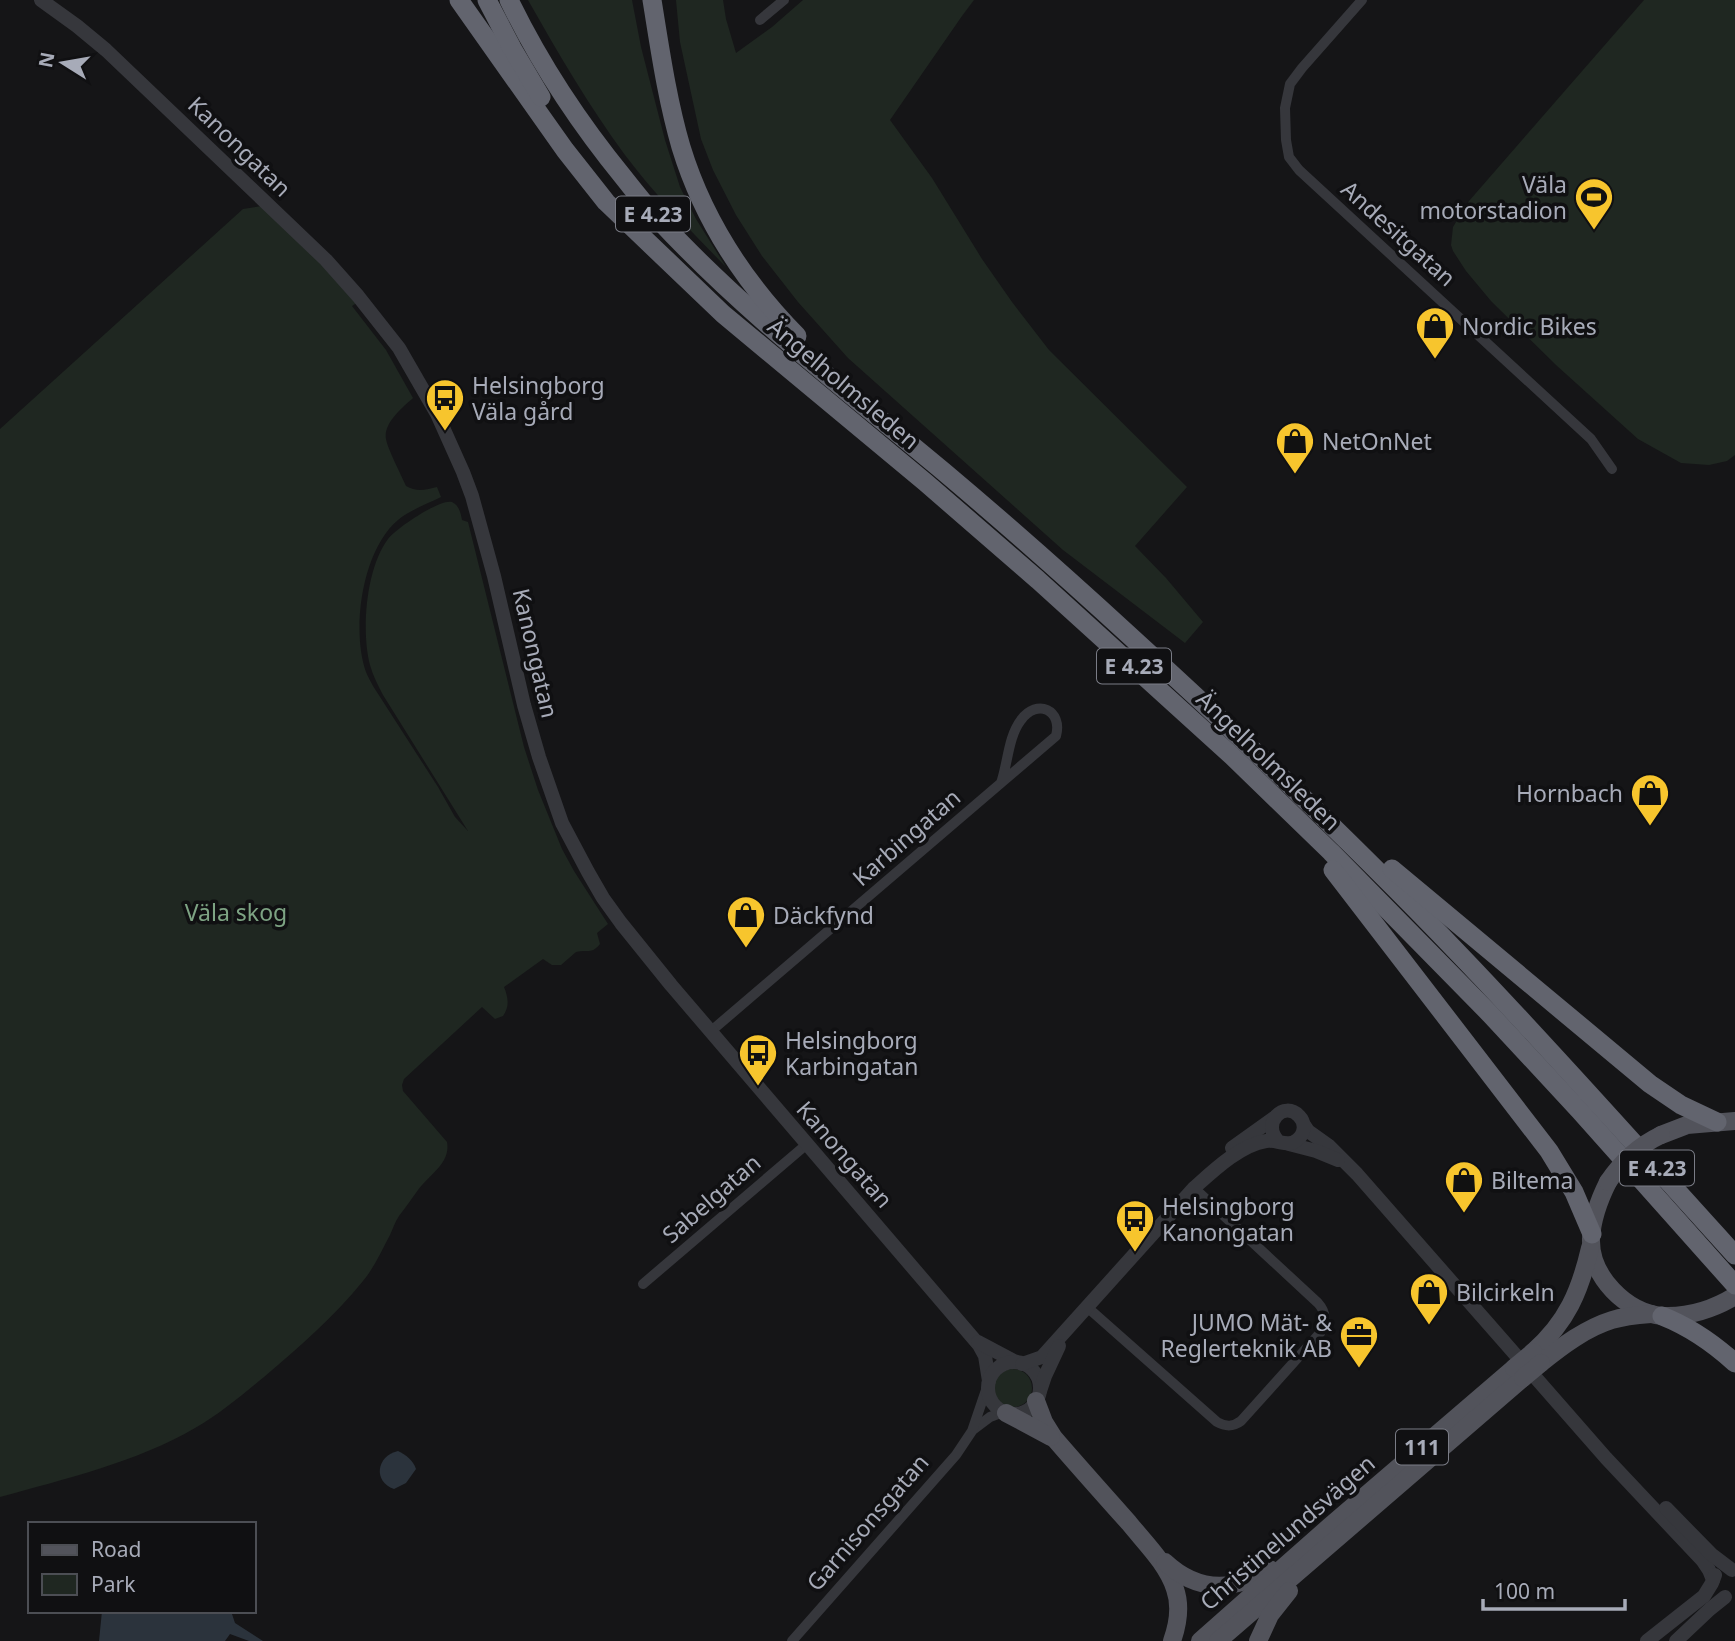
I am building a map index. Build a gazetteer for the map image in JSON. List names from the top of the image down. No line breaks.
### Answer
{"streets":{"highway":["E 4.23","Ängelholmsleden"],"main road":["111","Christinelundsvägen"],"street":["Kanongatan","Andesitgatan","Karbingatan","Sabelgatan","Garnisonsgatan"]},"crossings":[["Kanongatan","Karbingatan"],["Kanongatan","Sabelgatan"],["Kanongatan","Garnisonsgatan"],["E 4.23","Ängelholmsleden"],["111","Christinelundsvägen"]],"parks":["Väla skog"],"places":{"sports":["Väla motorstadion"],"shop":["Nordic Bikes","NetOnNet","Hornbach","Däckfynd","Biltema","Bilcirkeln"],"bus stop":["Helsingborg Väla gård","Helsingborg Karbingatan","Helsingborg Kanongatan"],"office":["JUMO Mät- & Reglerteknik AB"]},"legend":["Road","Park"],"scale_bar":"100 m","north":"left"}
